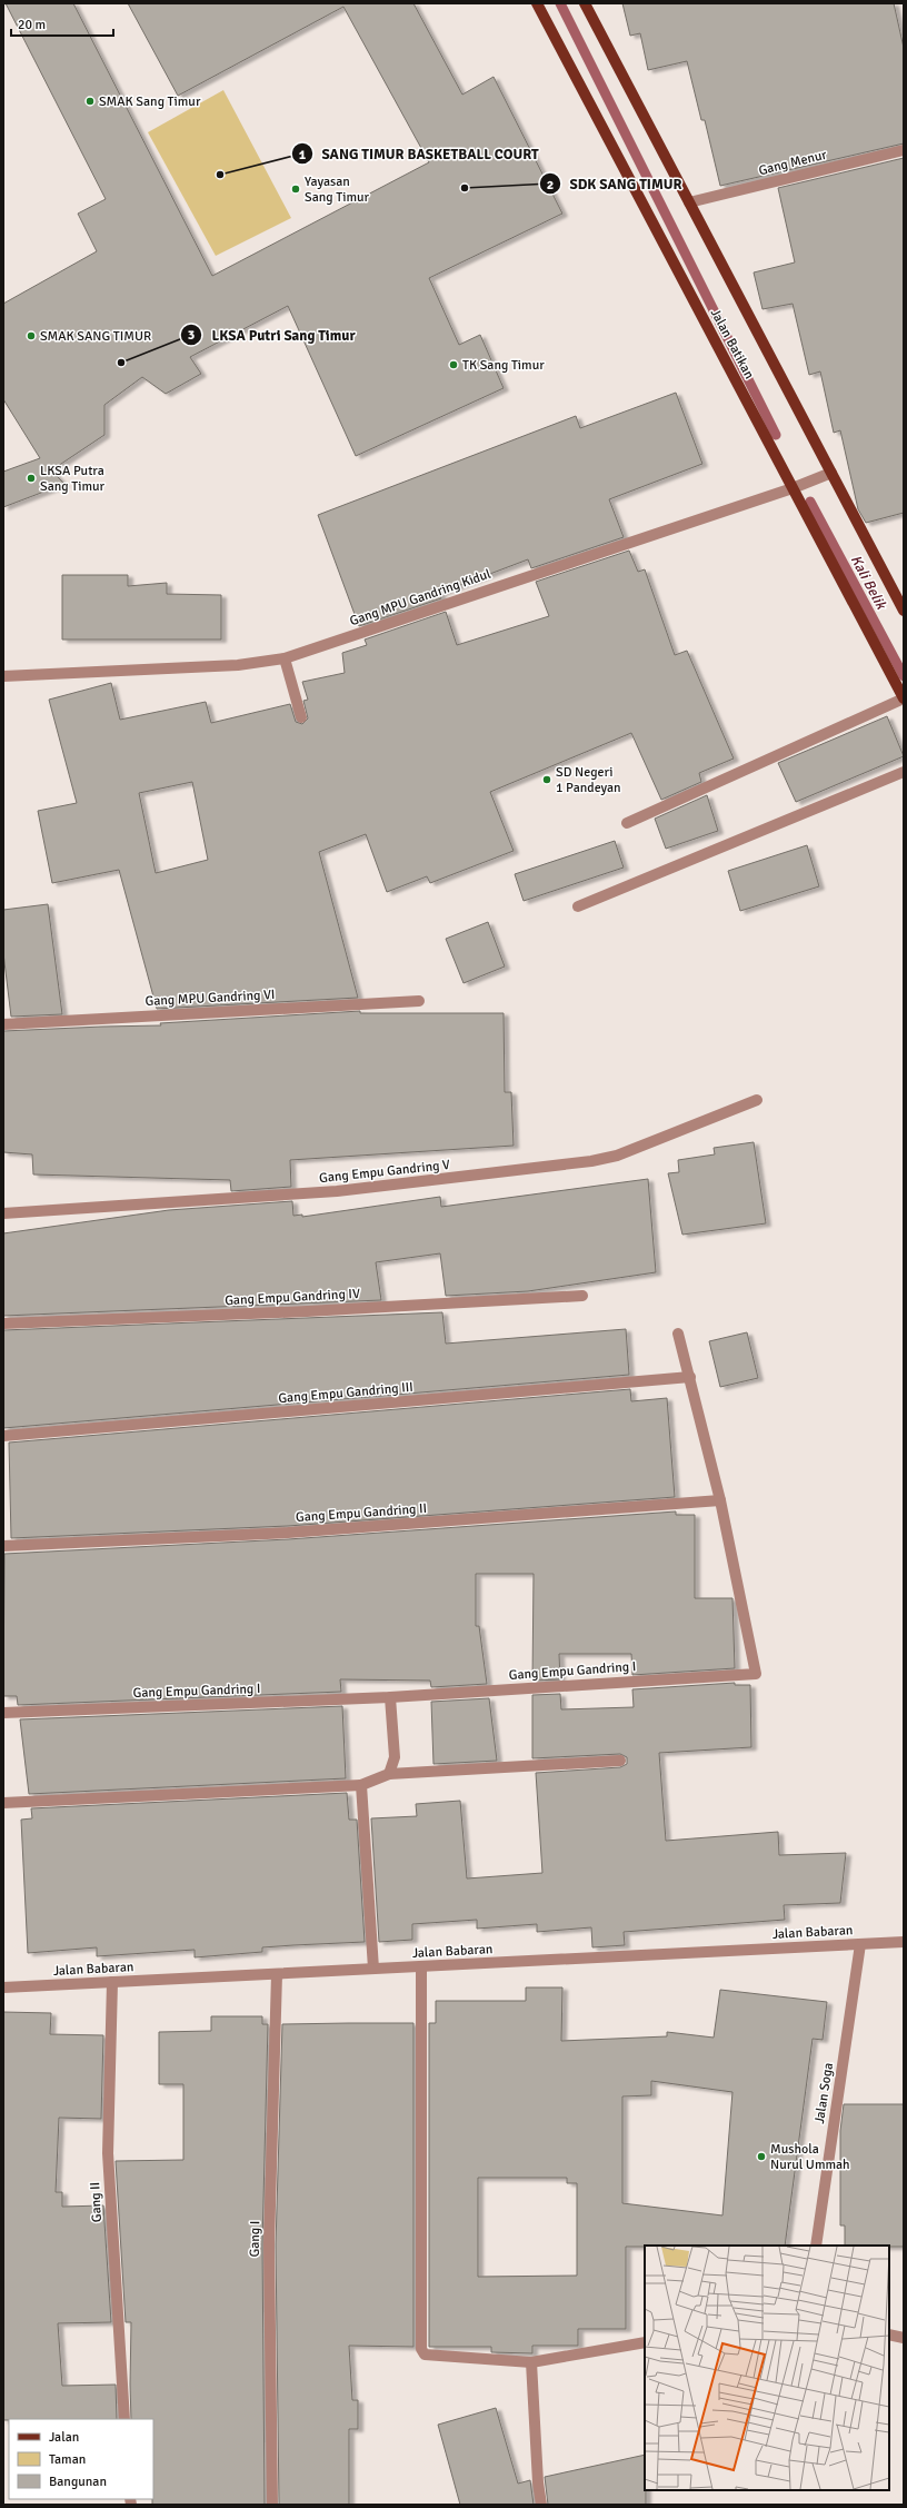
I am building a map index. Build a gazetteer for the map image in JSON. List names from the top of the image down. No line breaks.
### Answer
{"streets":{"main road":["Jalan Batikan"],"street":["Gang Menur","Gang MPU Gandring Kidul","Gang MPU Gandring VI","Gang Empu Gandring V","Gang Empu Gandring IV","Gang Empu Gandring III","Gang Empu Gandring II","Gang Empu Gandring I","Jalan Babaran","Jalan Soga","Gang II","Gang I"]},"crossings":[["Gang Menur","Jalan Batikan"],["Jalan Batikan","Gang MPU Gandring Kidul"],["Gang Empu Gandring II","Gang Empu Gandring I"],["Jalan Babaran","Jalan Soga"],["Jalan Babaran","Gang II"],["Jalan Babaran","Gang I"]],"water":["Kali Belik"],"places":["SMAK Sang Timur","SANG TIMUR BASKETBALL COURT","SDK SANG TIMUR","Yayasan Sang Timur","SMAK SANG TIMUR","LKSA Putri Sang Timur","TK Sang Timur","LKSA Putra Sang Timur","SD Negeri 1 Pandeyan","Mushola Nurul Ummah"],"legend":["Jalan","Taman","Bangunan"],"scale_bar":"20 m"}
